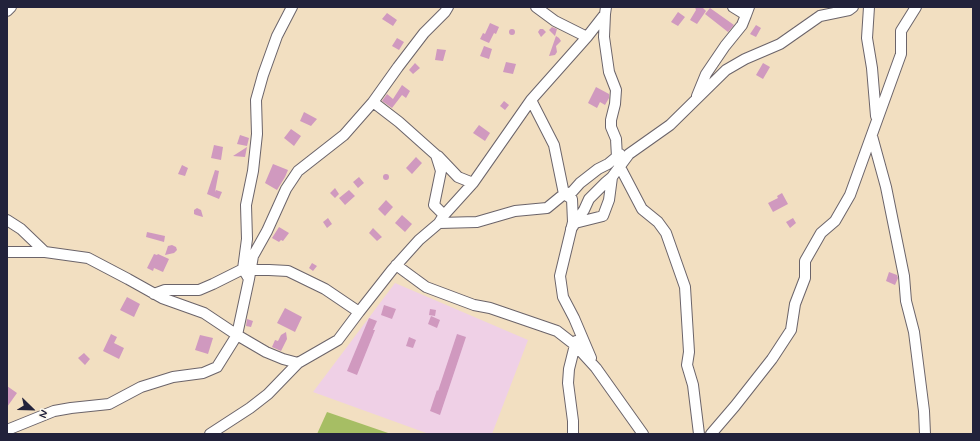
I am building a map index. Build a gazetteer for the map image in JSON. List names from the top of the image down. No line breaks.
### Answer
{"north":"bottom right"}
